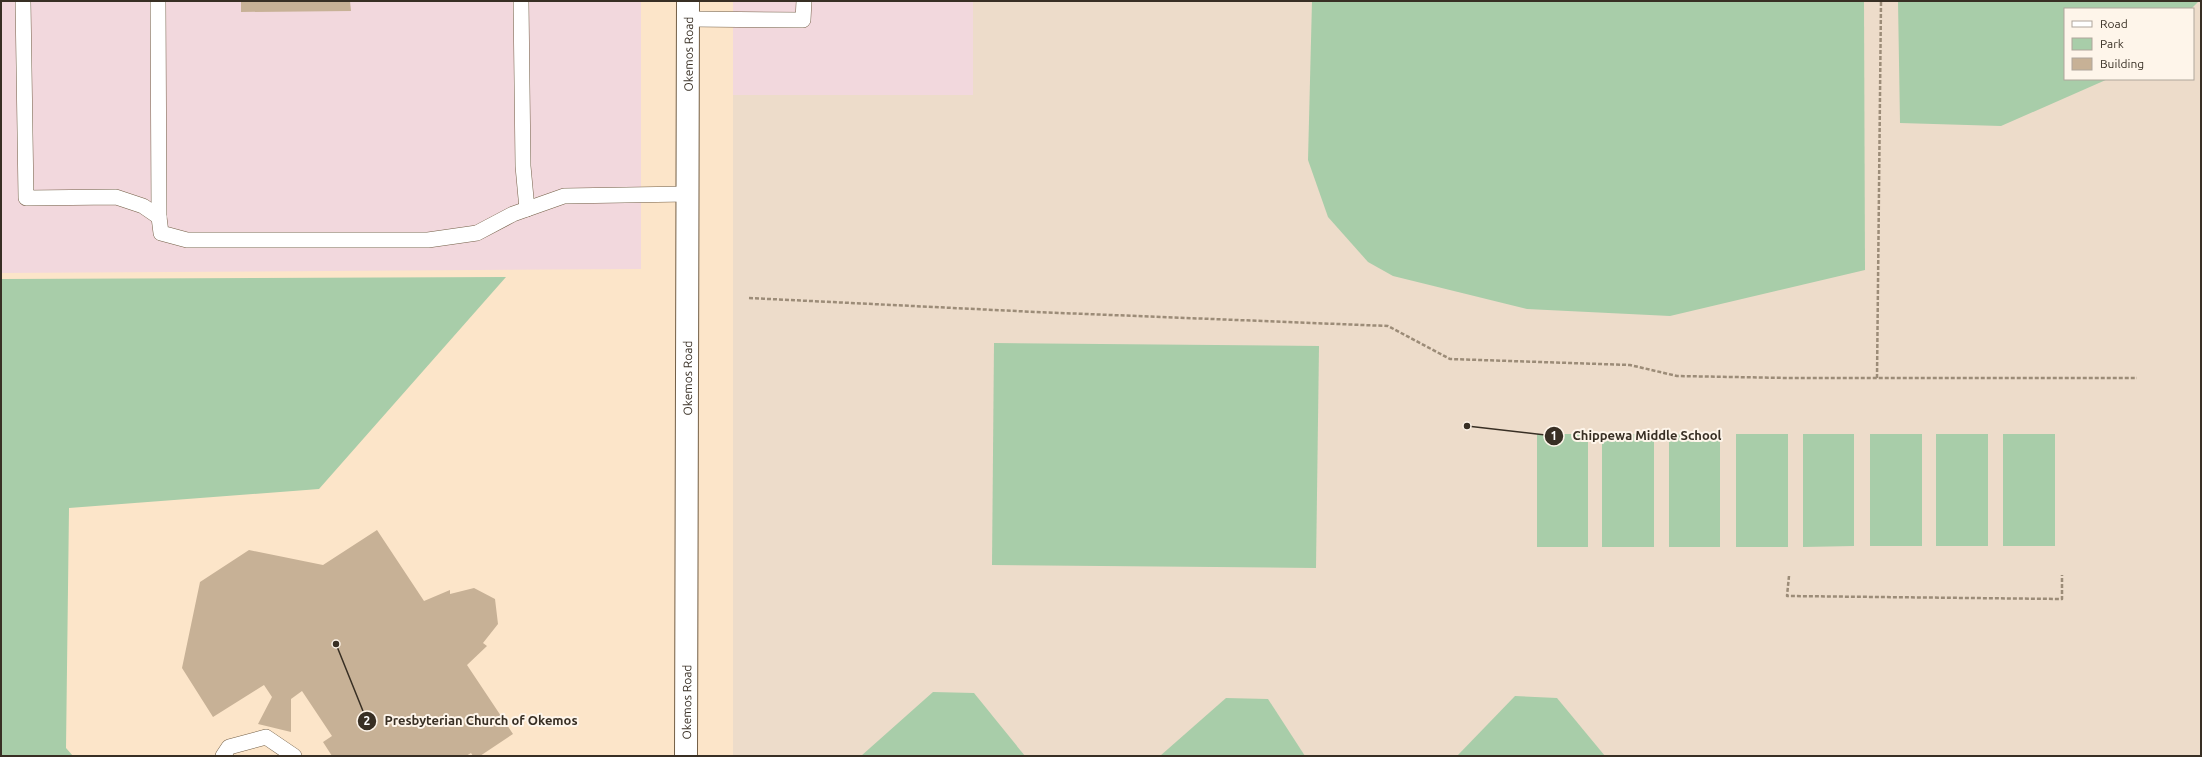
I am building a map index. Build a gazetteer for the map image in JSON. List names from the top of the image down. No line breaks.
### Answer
{"streets":{"main road":["Okemos Road"]},"places":["Chippewa Middle School","Presbyterian Church of Okemos"],"legend":["Road","Park","Building"]}
